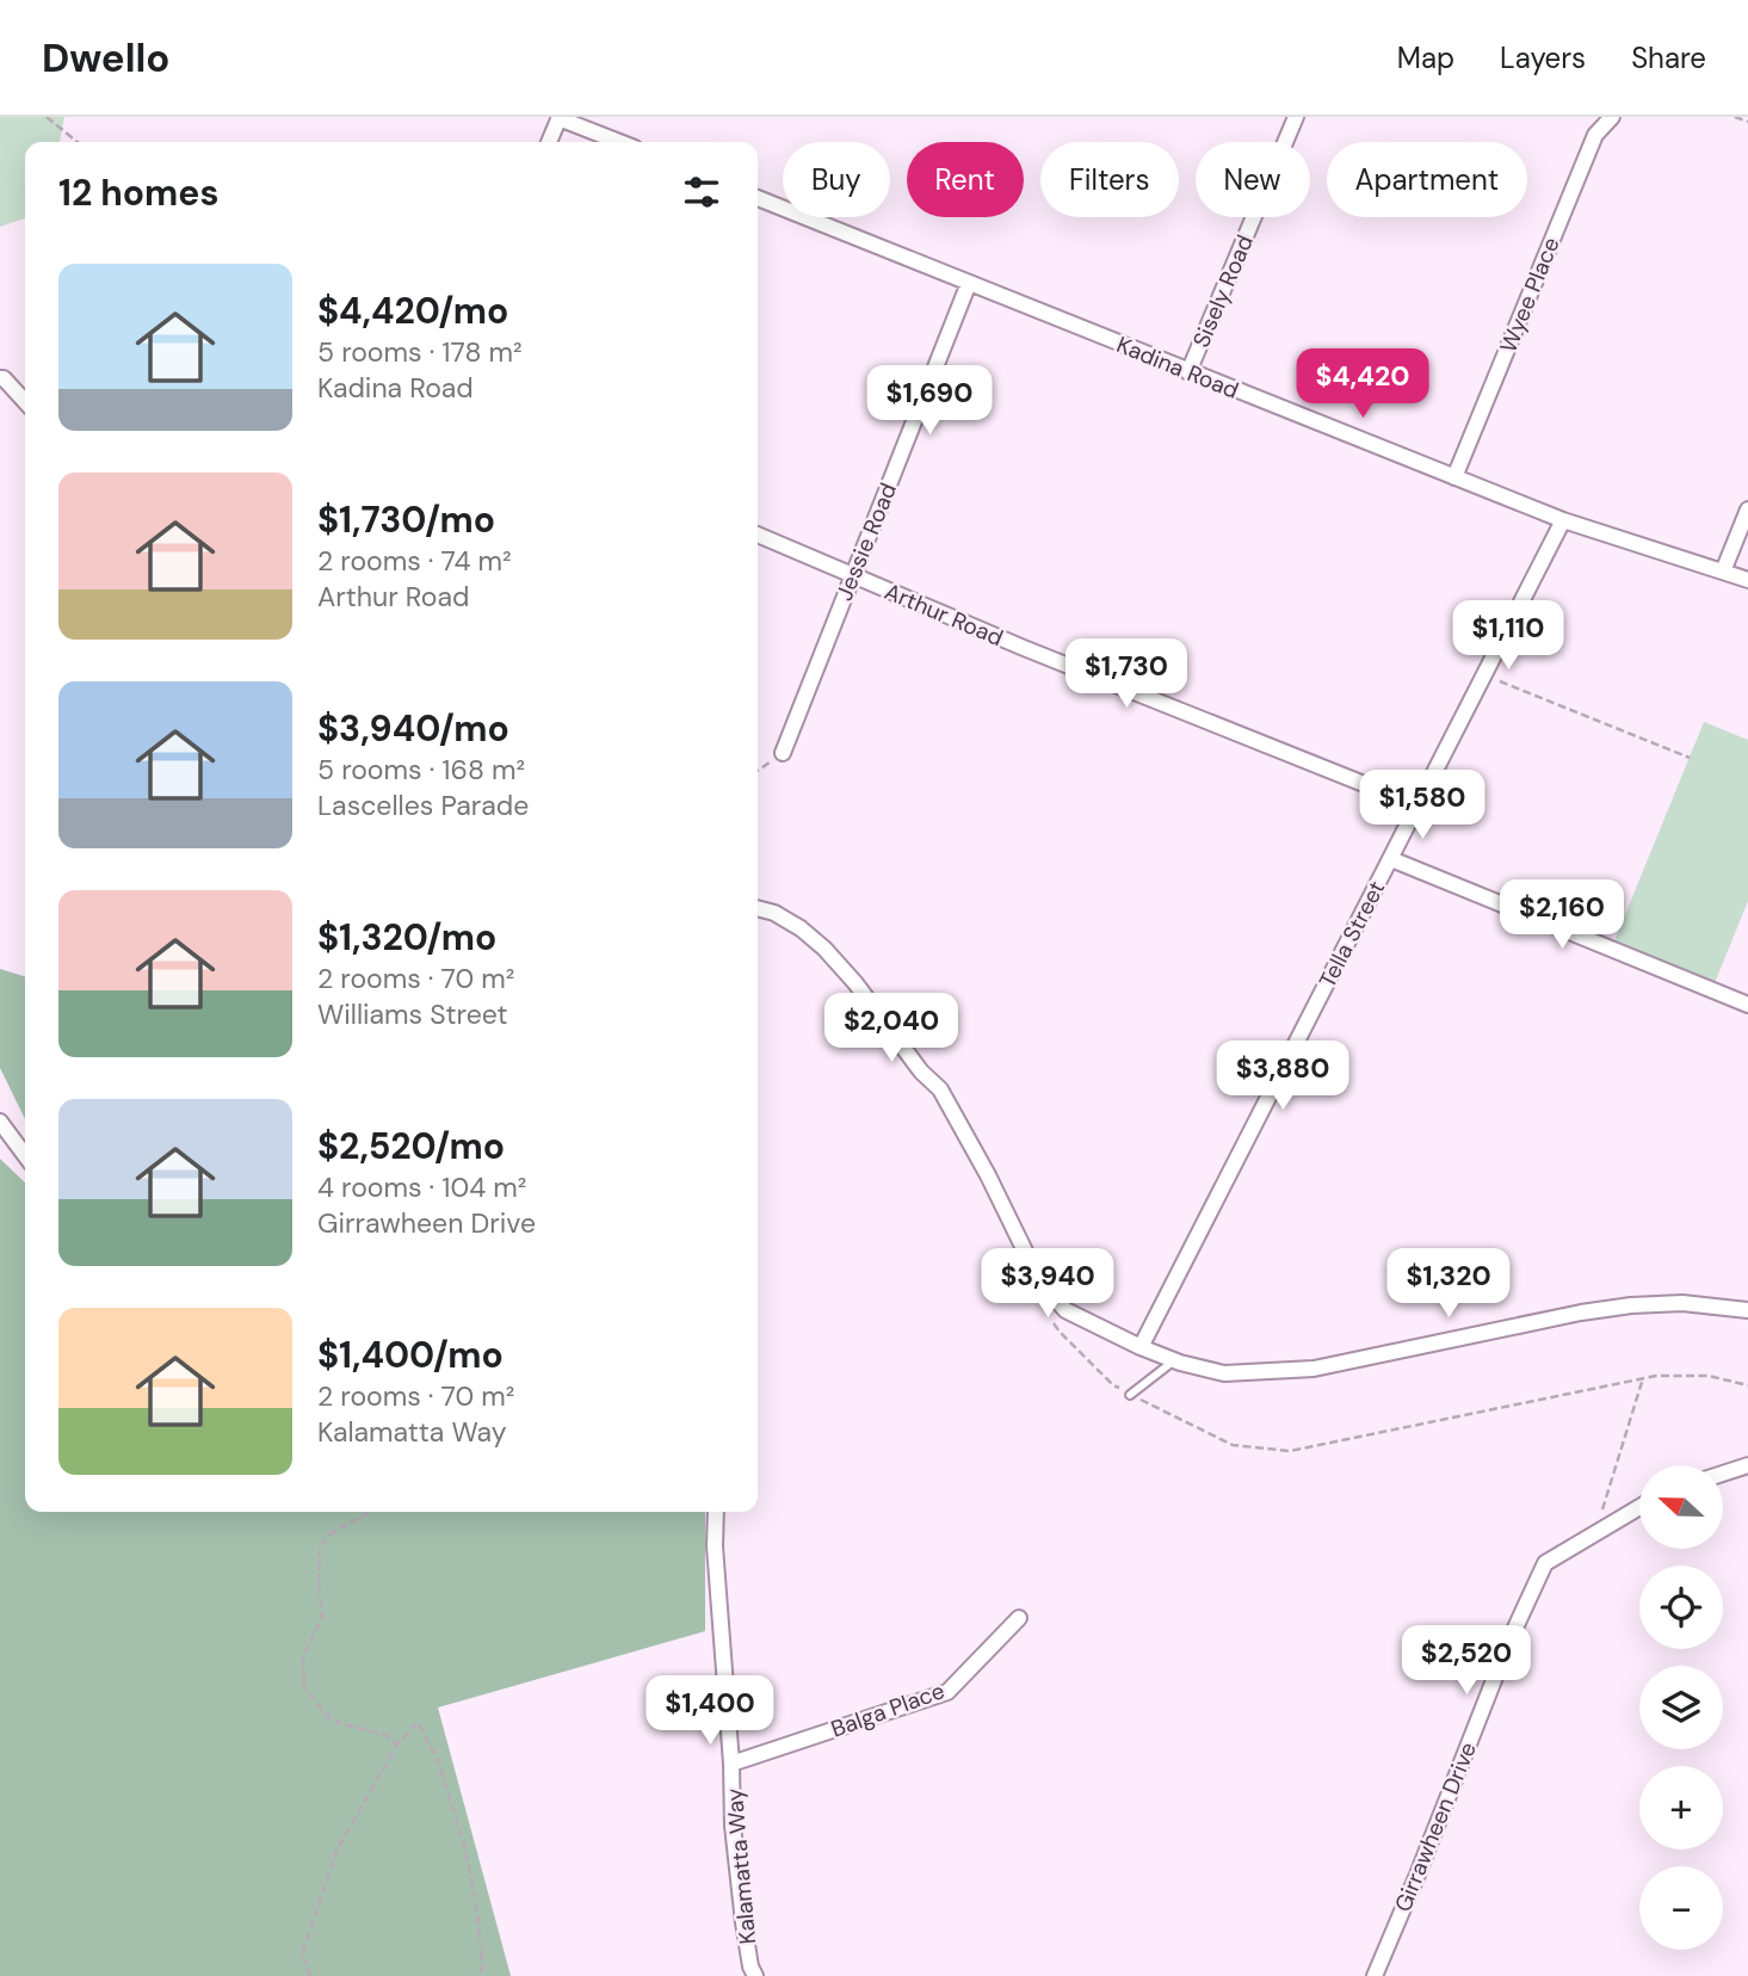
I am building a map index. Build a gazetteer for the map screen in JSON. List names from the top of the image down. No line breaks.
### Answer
{"streets":{"street":["Sisely Road","Wyee Place","Kadina Road","Jessie Road","Arthur Road","Tella Street","Balga Place","Girrawheen Drive","Kalamatta Way"]},"crossings":[["Sisely Road","Kadina Road"],["Wyee Place","Kadina Road"],["Kadina Road","Jessie Road"],["Kadina Road","Tella Street"],["Jessie Road","Arthur Road"],["Arthur Road","Tella Street"],["Balga Place","Kalamatta Way"]],"north":"left","page":{"header":"Dwello","nav":["Map","Layers","Share"],"chip":["Buy","Rent","Filters","New","Apartment"],"heading":"12 homes","list":[{"name":"$4,420/mo","note":"5 rooms · 178 m² · Kadina Road"},{"name":"$1,730/mo","note":"2 rooms · 74 m² · Arthur Road"},{"name":"$3,940/mo","note":"5 rooms · 168 m² · Lascelles Parade"},{"name":"$1,320/mo","note":"2 rooms · 70 m² · Williams Street"},{"name":"$2,520/mo","note":"4 rooms · 104 m² · Girrawheen Drive"},{"name":"$1,400/mo","note":"2 rooms · 70 m² · Kalamatta Way"}],"price":["$4,420","$1,690","$1,110","$1,730","$1,580","$2,160","$2,040","$3,880","$3,940","$1,320","$2,520","$1,400"],"map_buttons":["+","−"]}}
